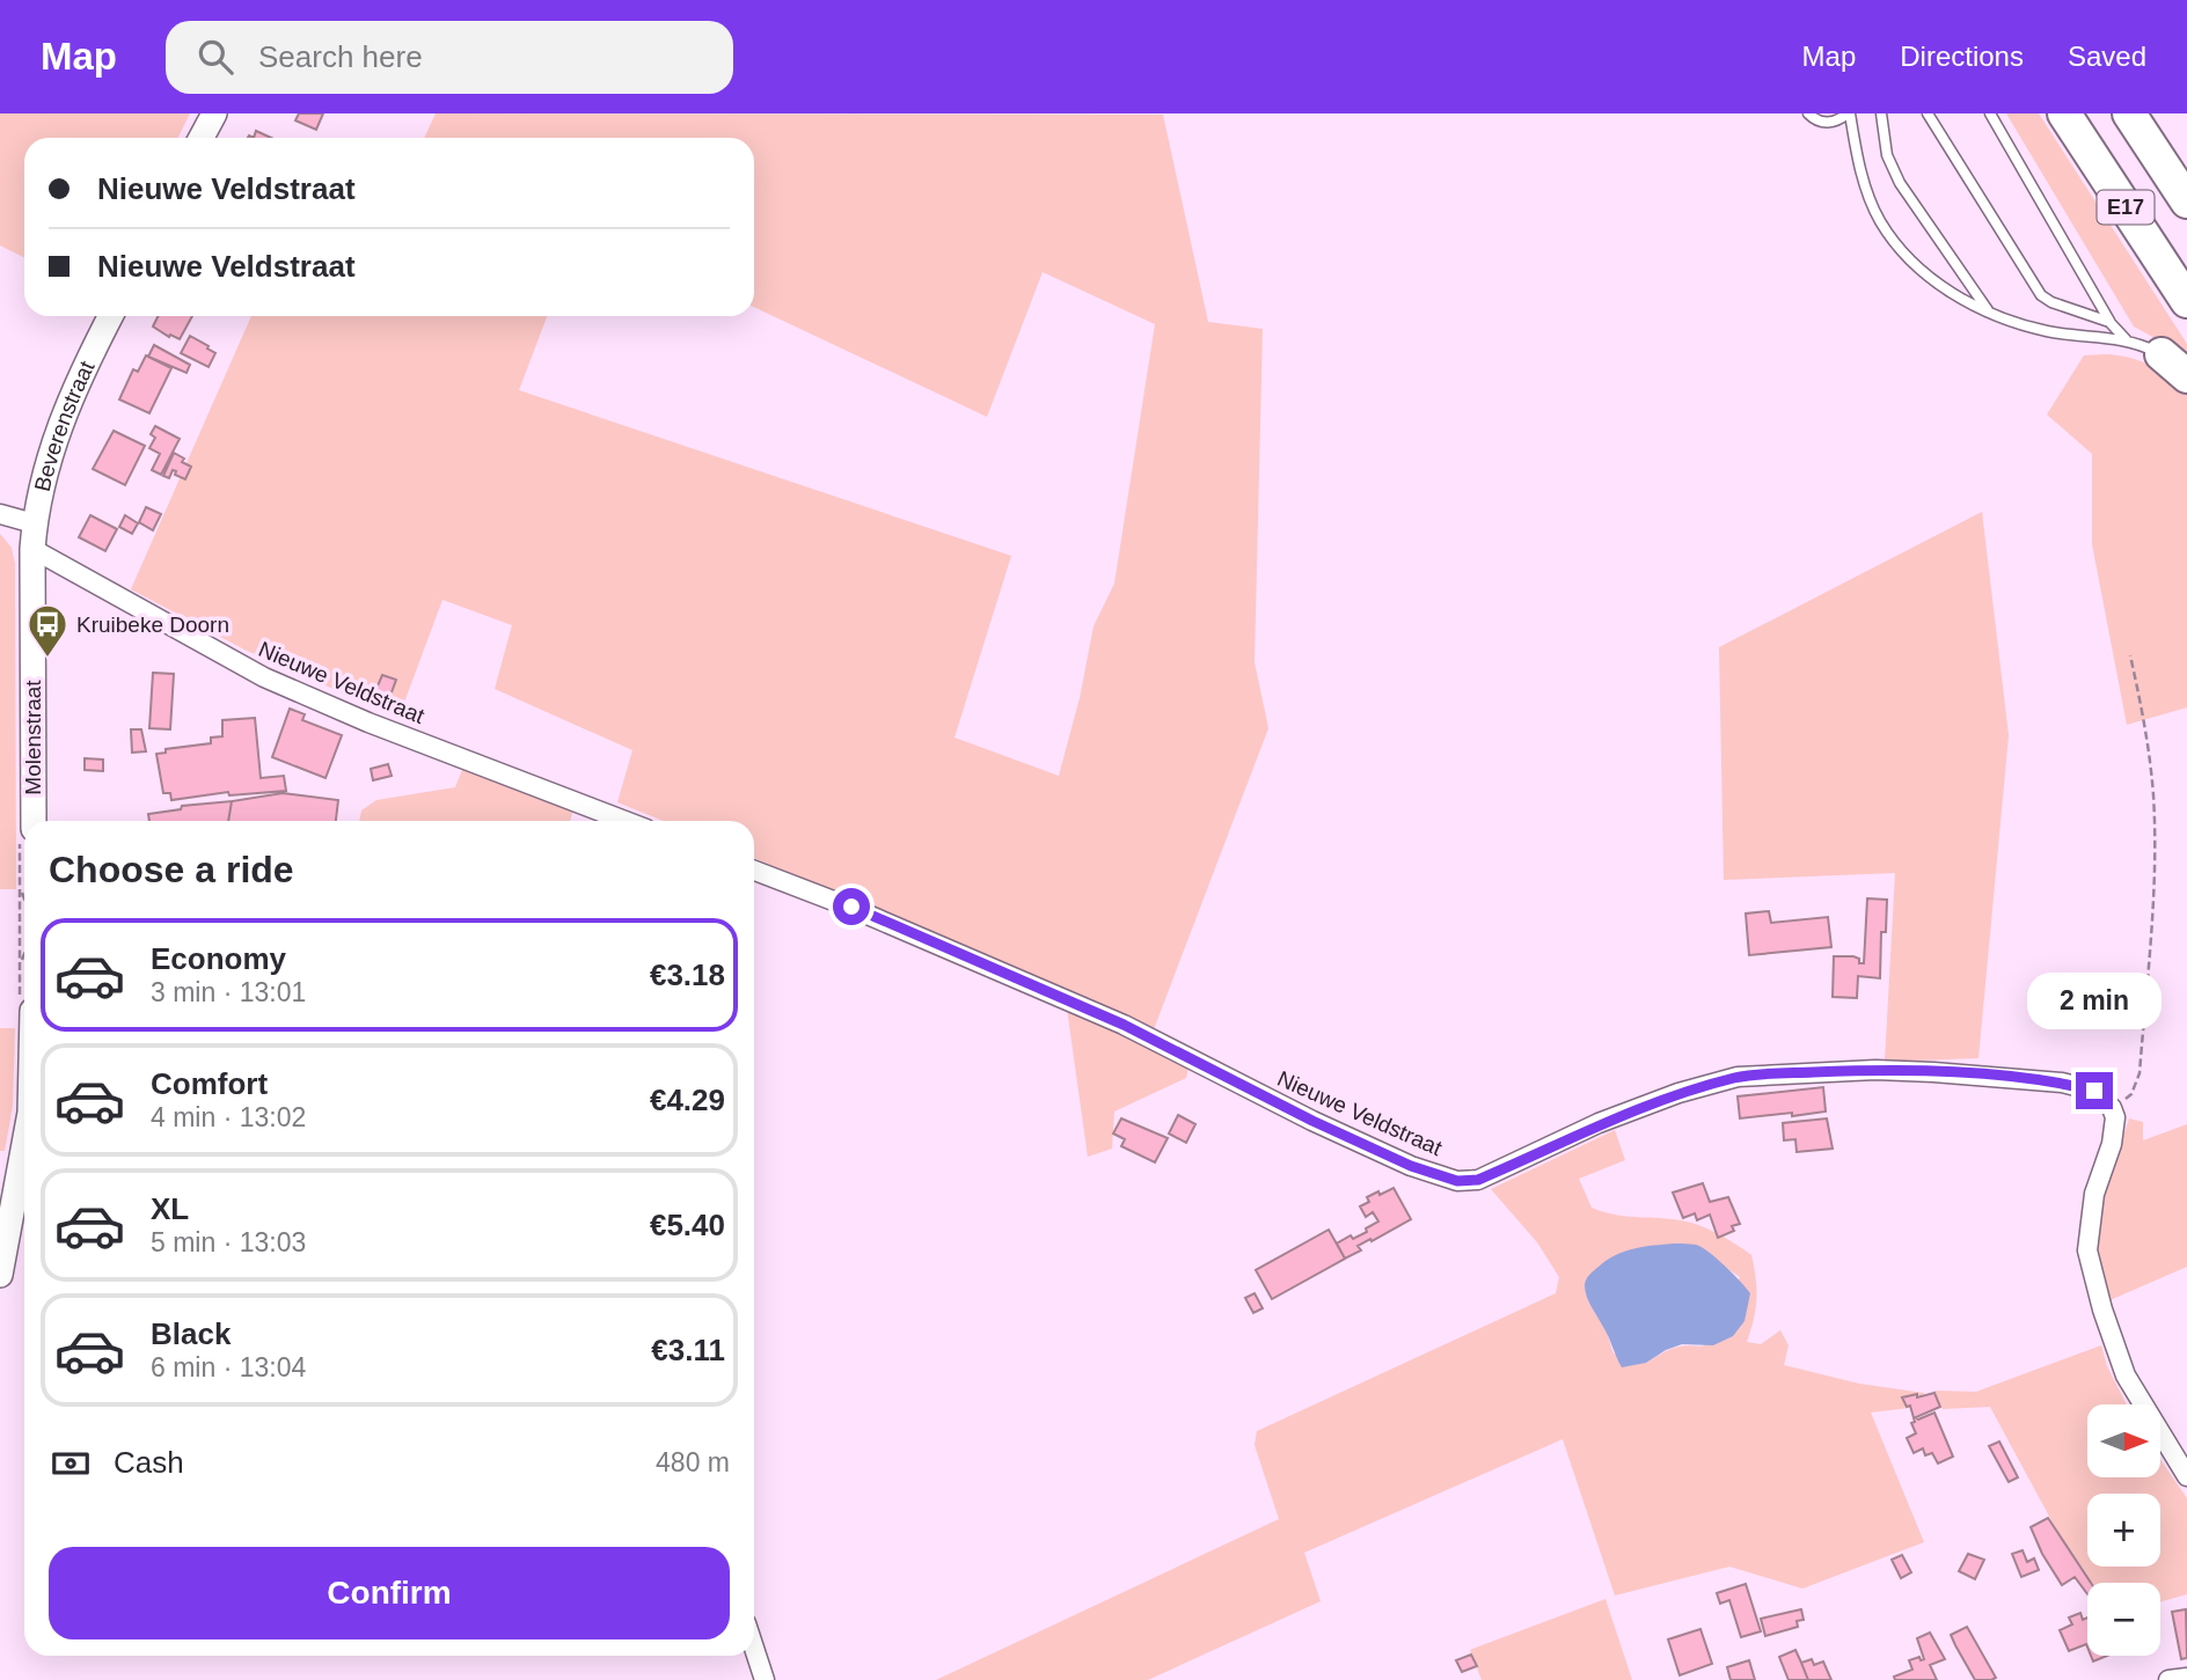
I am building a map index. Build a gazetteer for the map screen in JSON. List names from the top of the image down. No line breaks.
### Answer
{"streets":{"highway":["E17"],"street":["Beverenstraat","Nieuwe Veldstraat","Molenstraat"]},"crossings":[["Beverenstraat","Nieuwe Veldstraat"],["Beverenstraat","Molenstraat"],["Nieuwe Veldstraat","Molenstraat"]],"places":{"bus stop":["Kruibeke Doorn"]},"north":"right","page":{"header":"Map","search":"Search here","nav":["Map","Directions","Saved"],"banner":["Nieuwe Veldstraat","Nieuwe Veldstraat"],"heading":"Choose a ride","list":[{"name":"Economy","note":"3 min · 13:01","value":"€3.18"},{"name":"Comfort","note":"4 min · 13:02","value":"€4.29"},{"name":"XL","note":"5 min · 13:03","value":"€5.40"},{"name":"Black","note":"6 min · 13:04","value":"€3.11"}],"bubble":"2 min","map_buttons":["+","−"],"pay":["Cash","480 m"],"buttons":"Confirm"}}
